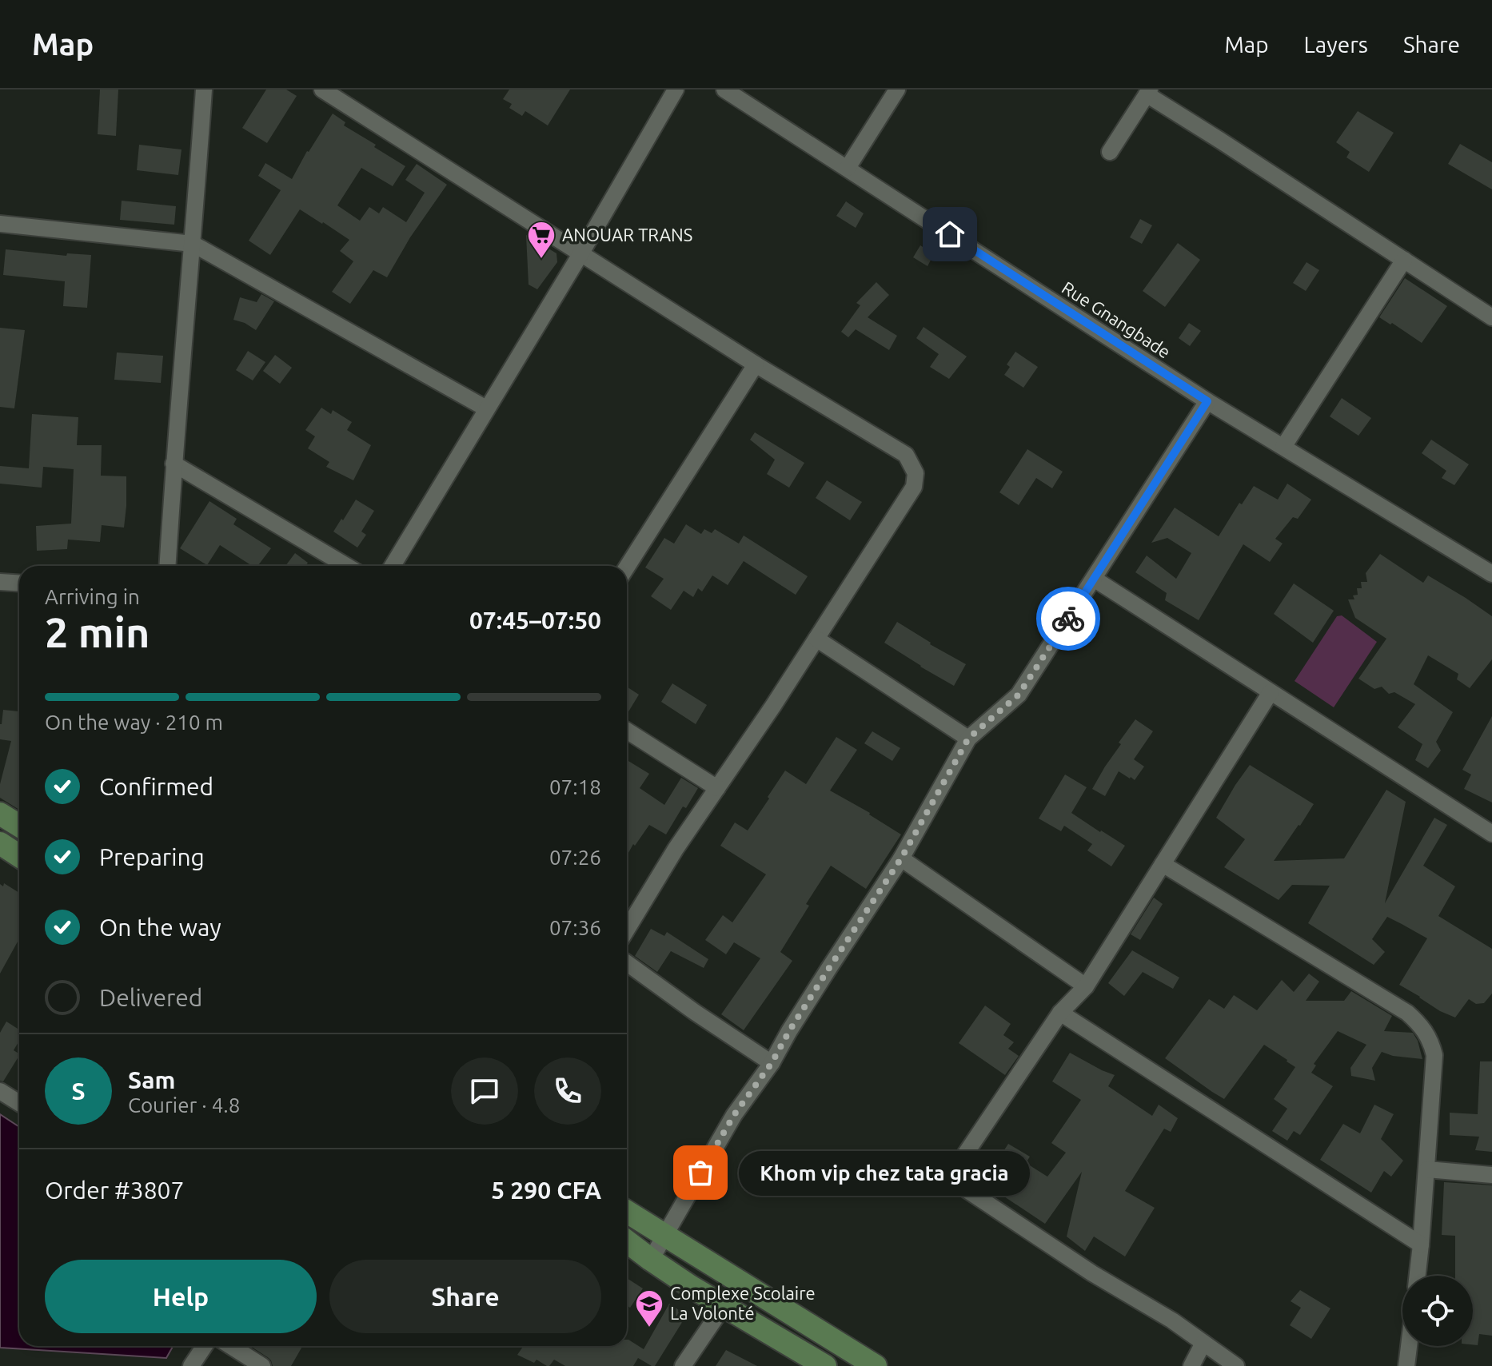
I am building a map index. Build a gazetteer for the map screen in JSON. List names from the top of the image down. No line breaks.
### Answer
{"streets":{"street":["Rue Gnangbade"]},"places":{"supermarket":["ANOUAR TRANS"],"other":["Khom vip chez tata gracia"],"school or university":["Complexe Scolaire La Volonté"]},"page":{"header":"Map","nav":["Map","Layers","Share"],"heading":["2 min","Arriving in","07:45–07:50"],"panel":["Sam","Courier · 4.8","Order #3807","5 290 CFA"],"bar":"On the way · 210 m","list":[["Confirmed","07:18"],["Preparing","07:26"],["On the way","07:36"],"Delivered"],"round":"S","bubble":"Khom vip chez tata gracia","buttons":["Help","Share"]}}
